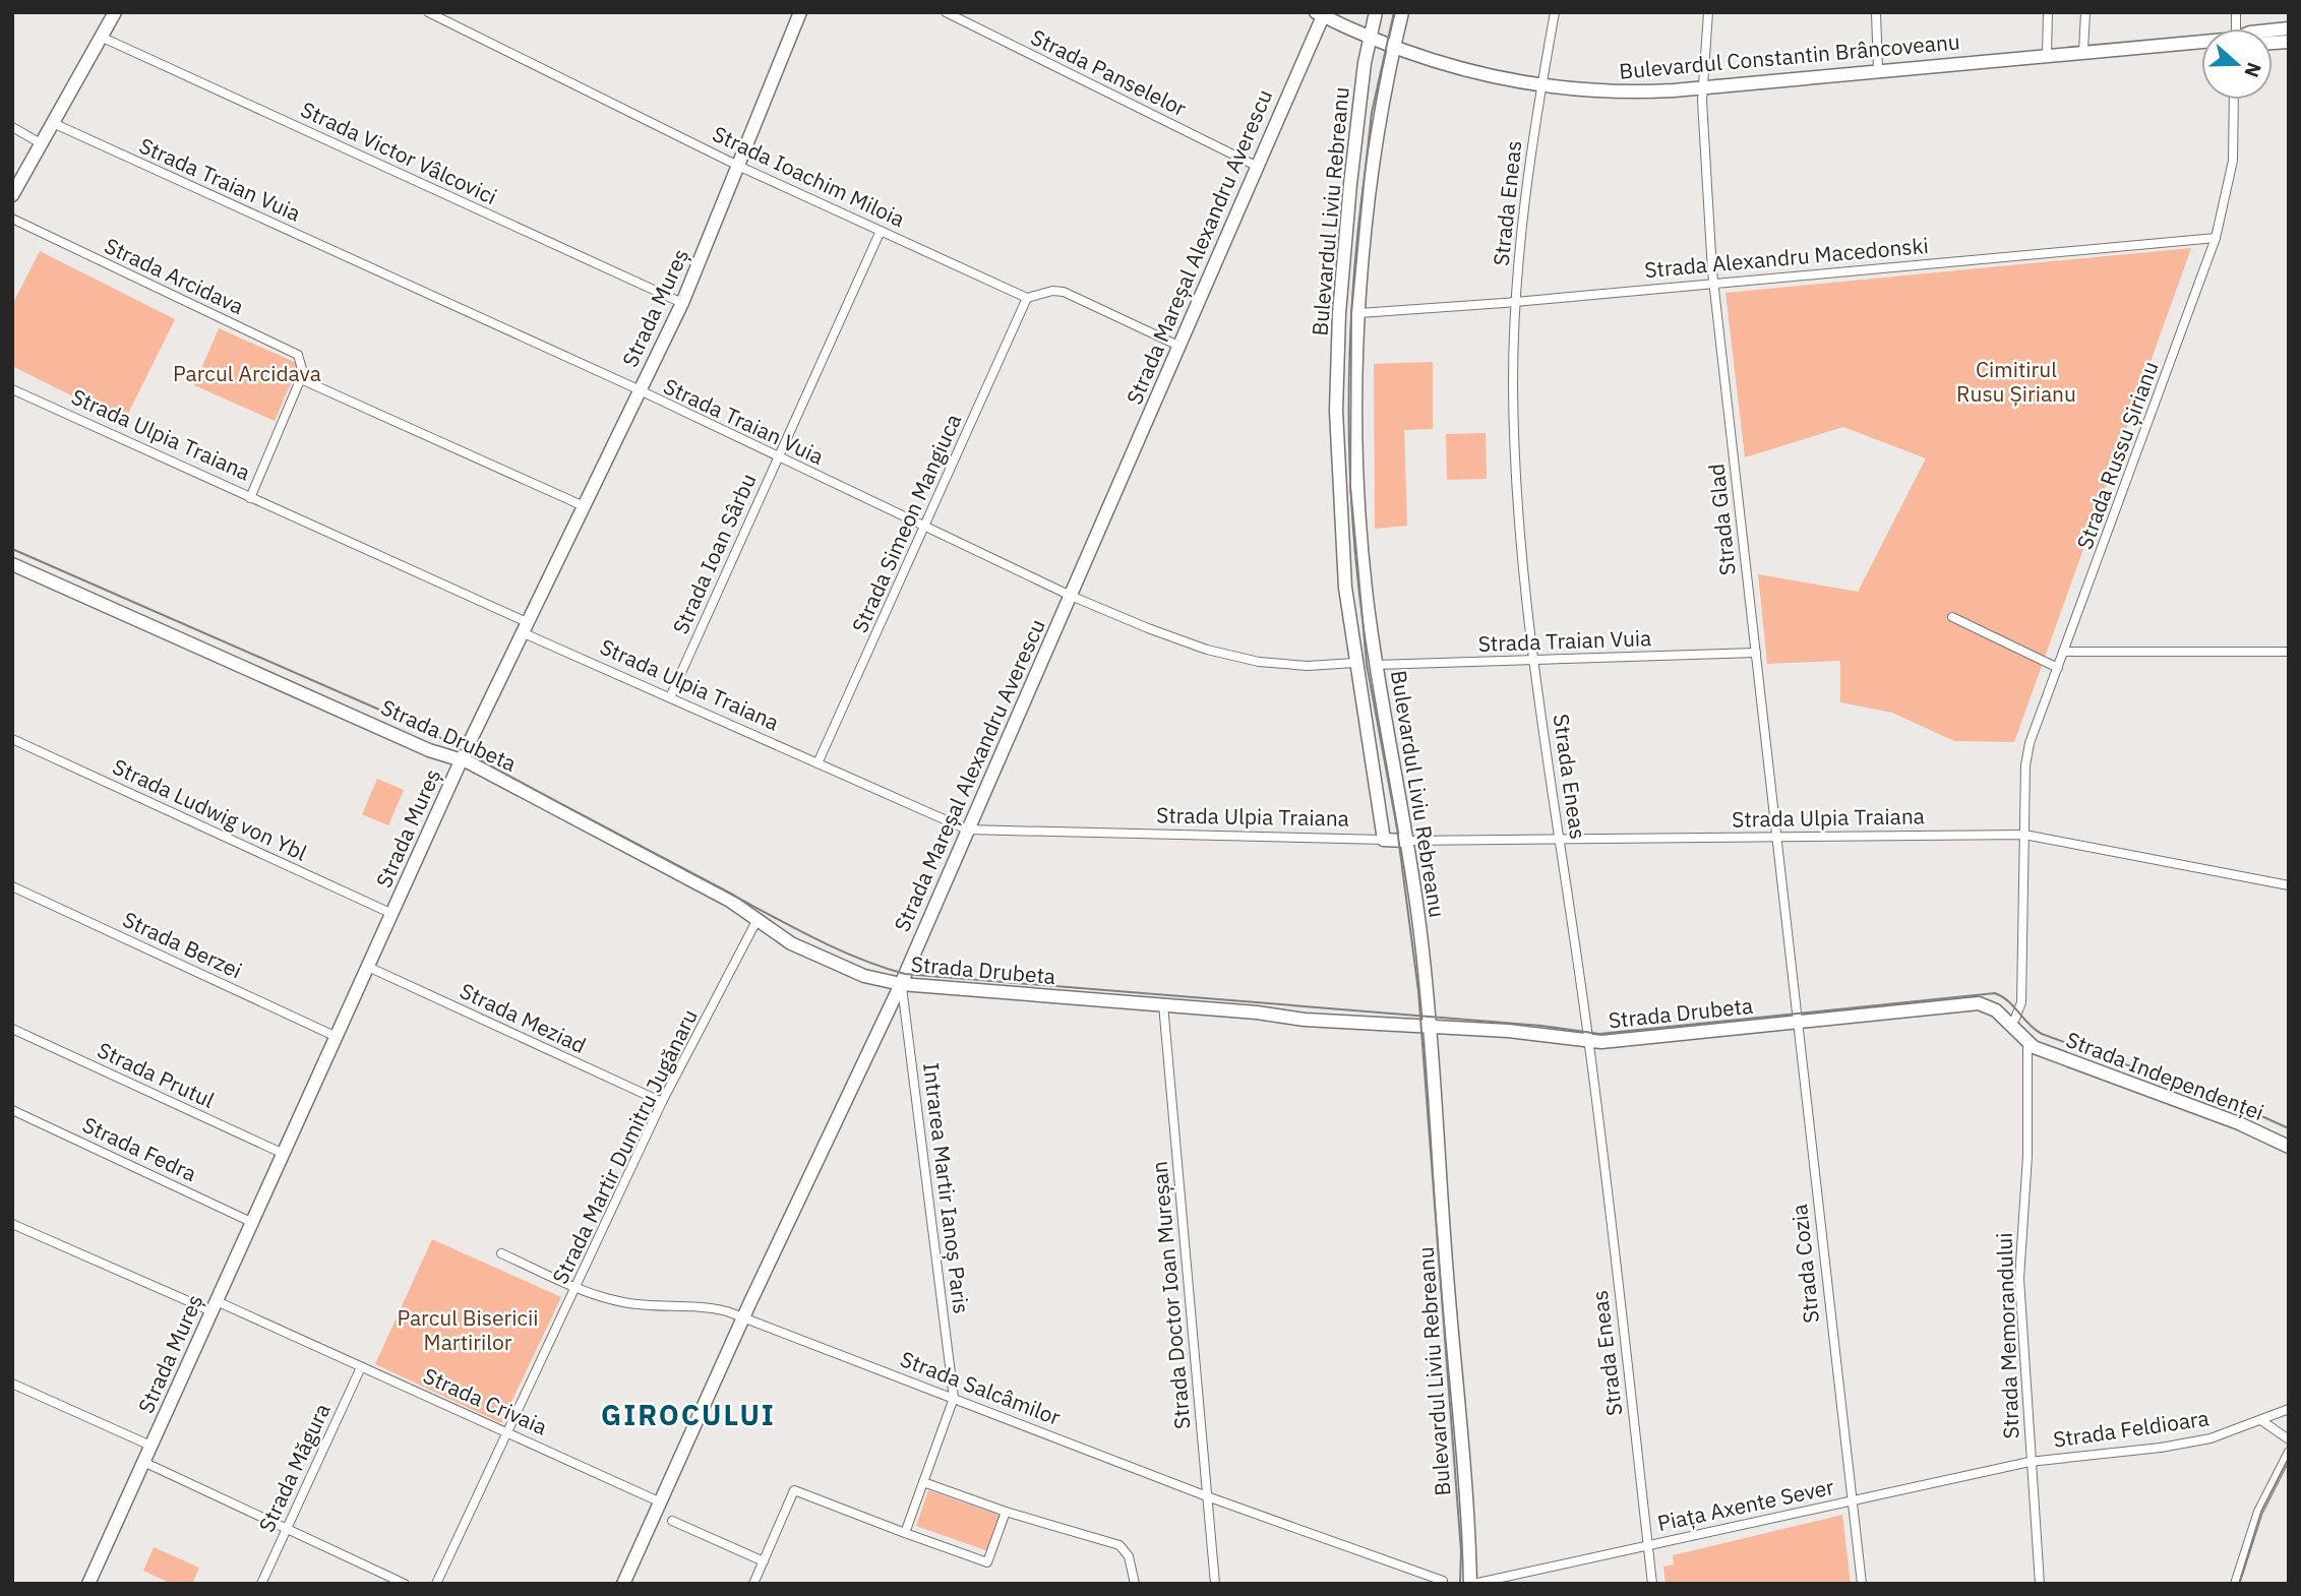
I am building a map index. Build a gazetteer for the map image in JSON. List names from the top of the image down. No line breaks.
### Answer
{"streets":{"street":["Bulevardul Constantin Brâncoveanu","Strada Panselelor","Strada Victor Vâlcovici","Strada Ioachim Miloia","Strada Traian Vuia","Strada Eneas","Bulevardul Liviu Rebreanu","Strada Mareșal Alexandru Averescu","Strada Alexandru Macedonski","Strada Arcidava","Strada Mureș","Strada Ulpia Traiana","Strada Russu Șirianu","Strada Glad","Strada Simeon Mangiuca","Strada Ioan Sârbu","Strada Drubeta","Strada Ludwig von Ybl","Strada Berzei","Strada Meziad","Strada Prutul","Strada Independenței","Strada Martir Dumitru Jugănaru","Strada Fedra","Intrarea Martir Ianoș Paris","Strada Cozia","Strada Doctor Ioan Mureșan","Strada Memorandului","Strada Salcâmilor","Strada Crivaia","Strada Feldioara","Strada Măgura","Piața Axente Sever"]},"crossings":[["Bulevardul Constantin Brâncoveanu","Strada Eneas"],["Bulevardul Constantin Brâncoveanu","Bulevardul Liviu Rebreanu"],["Bulevardul Constantin Brâncoveanu","Strada Mareșal Alexandru Averescu"],["Bulevardul Constantin Brâncoveanu","Strada Glad"],["Strada Panselelor","Strada Mareșal Alexandru Averescu"],["Strada Victor Vâlcovici","Strada Mureș"],["Strada Ioachim Miloia","Strada Mureș"],["Strada Ioachim Miloia","Strada Simeon Mangiuca"],["Strada Ioachim Miloia","Strada Ioan Sârbu"],["Strada Traian Vuia","Strada Eneas"],["Strada Traian Vuia","Bulevardul Liviu Rebreanu"],["Strada Traian Vuia","Strada Mareșal Alexandru Averescu"],["Strada Traian Vuia","Strada Mureș"],["Strada Traian Vuia","Strada Glad"],["Strada Traian Vuia","Strada Simeon Mangiuca"],["Strada Traian Vuia","Strada Ioan Sârbu"],["Strada Eneas","Strada Alexandru Macedonski"],["Strada Eneas","Strada Ulpia Traiana"],["Strada Eneas","Strada Drubeta"],["Strada Eneas","Piața Axente Sever"],["Bulevardul Liviu Rebreanu","Strada Alexandru Macedonski"],["Bulevardul Liviu Rebreanu","Strada Ulpia Traiana"],["Bulevardul Liviu Rebreanu","Strada Drubeta"],["Strada Mareșal Alexandru Averescu","Strada Ulpia Traiana"],["Strada Mareșal Alexandru Averescu","Strada Drubeta"],["Strada Mareșal Alexandru Averescu","Intrarea Martir Ianoș Paris"],["Strada Mareșal Alexandru Averescu","Strada Salcâmilor"],["Strada Mareșal Alexandru Averescu","Strada Crivaia"],["Strada Alexandru Macedonski","Strada Russu Șirianu"],["Strada Alexandru Macedonski","Strada Glad"],["Strada Mureș","Strada Ulpia Traiana"],["Strada Mureș","Strada Drubeta"],["Strada Mureș","Strada Ludwig von Ybl"],["Strada Mureș","Strada Berzei"],["Strada Mureș","Strada Meziad"],["Strada Mureș","Strada Prutul"],["Strada Mureș","Strada Fedra"],["Strada Mureș","Strada Crivaia"],["Strada Ulpia Traiana","Strada Russu Șirianu"],["Strada Ulpia Traiana","Strada Glad"],["Strada Ulpia Traiana","Strada Simeon Mangiuca"],["Strada Ulpia Traiana","Strada Ioan Sârbu"],["Strada Glad","Strada Drubeta"],["Strada Glad","Strada Cozia"],["Strada Drubeta","Strada Independenței"],["Strada Drubeta","Strada Martir Dumitru Jugănaru"],["Strada Drubeta","Intrarea Martir Ianoș Paris"],["Strada Drubeta","Strada Cozia"],["Strada Drubeta","Strada Doctor Ioan Mureșan"],["Strada Drubeta","Strada Memorandului"],["Strada Meziad","Strada Martir Dumitru Jugănaru"],["Strada Independenței","Strada Memorandului"],["Strada Martir Dumitru Jugănaru","Strada Salcâmilor"],["Strada Martir Dumitru Jugănaru","Strada Crivaia"],["Intrarea Martir Ianoș Paris","Strada Salcâmilor"],["Strada Cozia","Strada Feldioara"],["Strada Cozia","Piața Axente Sever"],["Strada Doctor Ioan Mureșan","Strada Salcâmilor"],["Strada Memorandului","Strada Feldioara"],["Strada Crivaia","Strada Măgura"],["Strada Feldioara","Piața Axente Sever"]],"districts":["GIROCULUI"],"parks":["Cimitirul Rusu Șirianu","Parcul Arcidava","Parcul Bisericii Martirilor"],"north":"right"}
